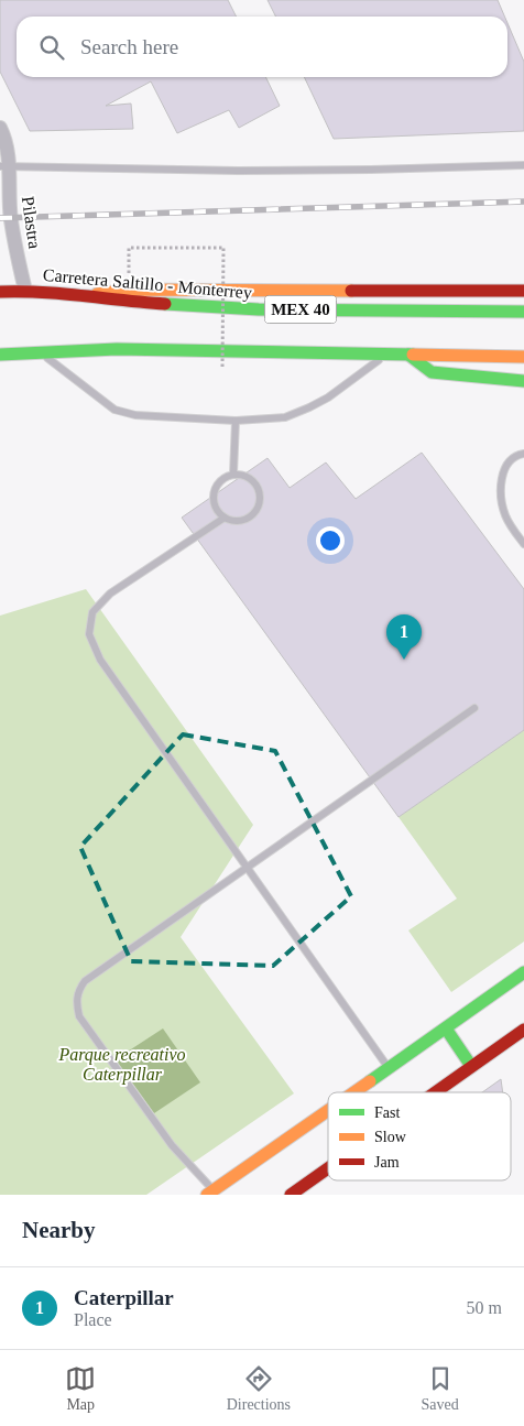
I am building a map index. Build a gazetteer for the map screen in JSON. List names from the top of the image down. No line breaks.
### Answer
{"streets":{"main road":["Carretera Saltillo - Monterrey","MEX 40"],"street":["Pilastra"]},"crossings":[["Pilastra","Carretera Saltillo - Monterrey"],["Carretera Saltillo - Monterrey","MEX 40"]],"parks":["Parque recreativo Caterpillar"],"legend":["Fast","Slow","Jam"],"page":{"search":"Search here","pins":"1","heading":"Nearby","list":[{"mark":"1","name":"Caterpillar","note":"Place","value":"50 m"}],"nav":["Map","Directions","Saved"]}}
